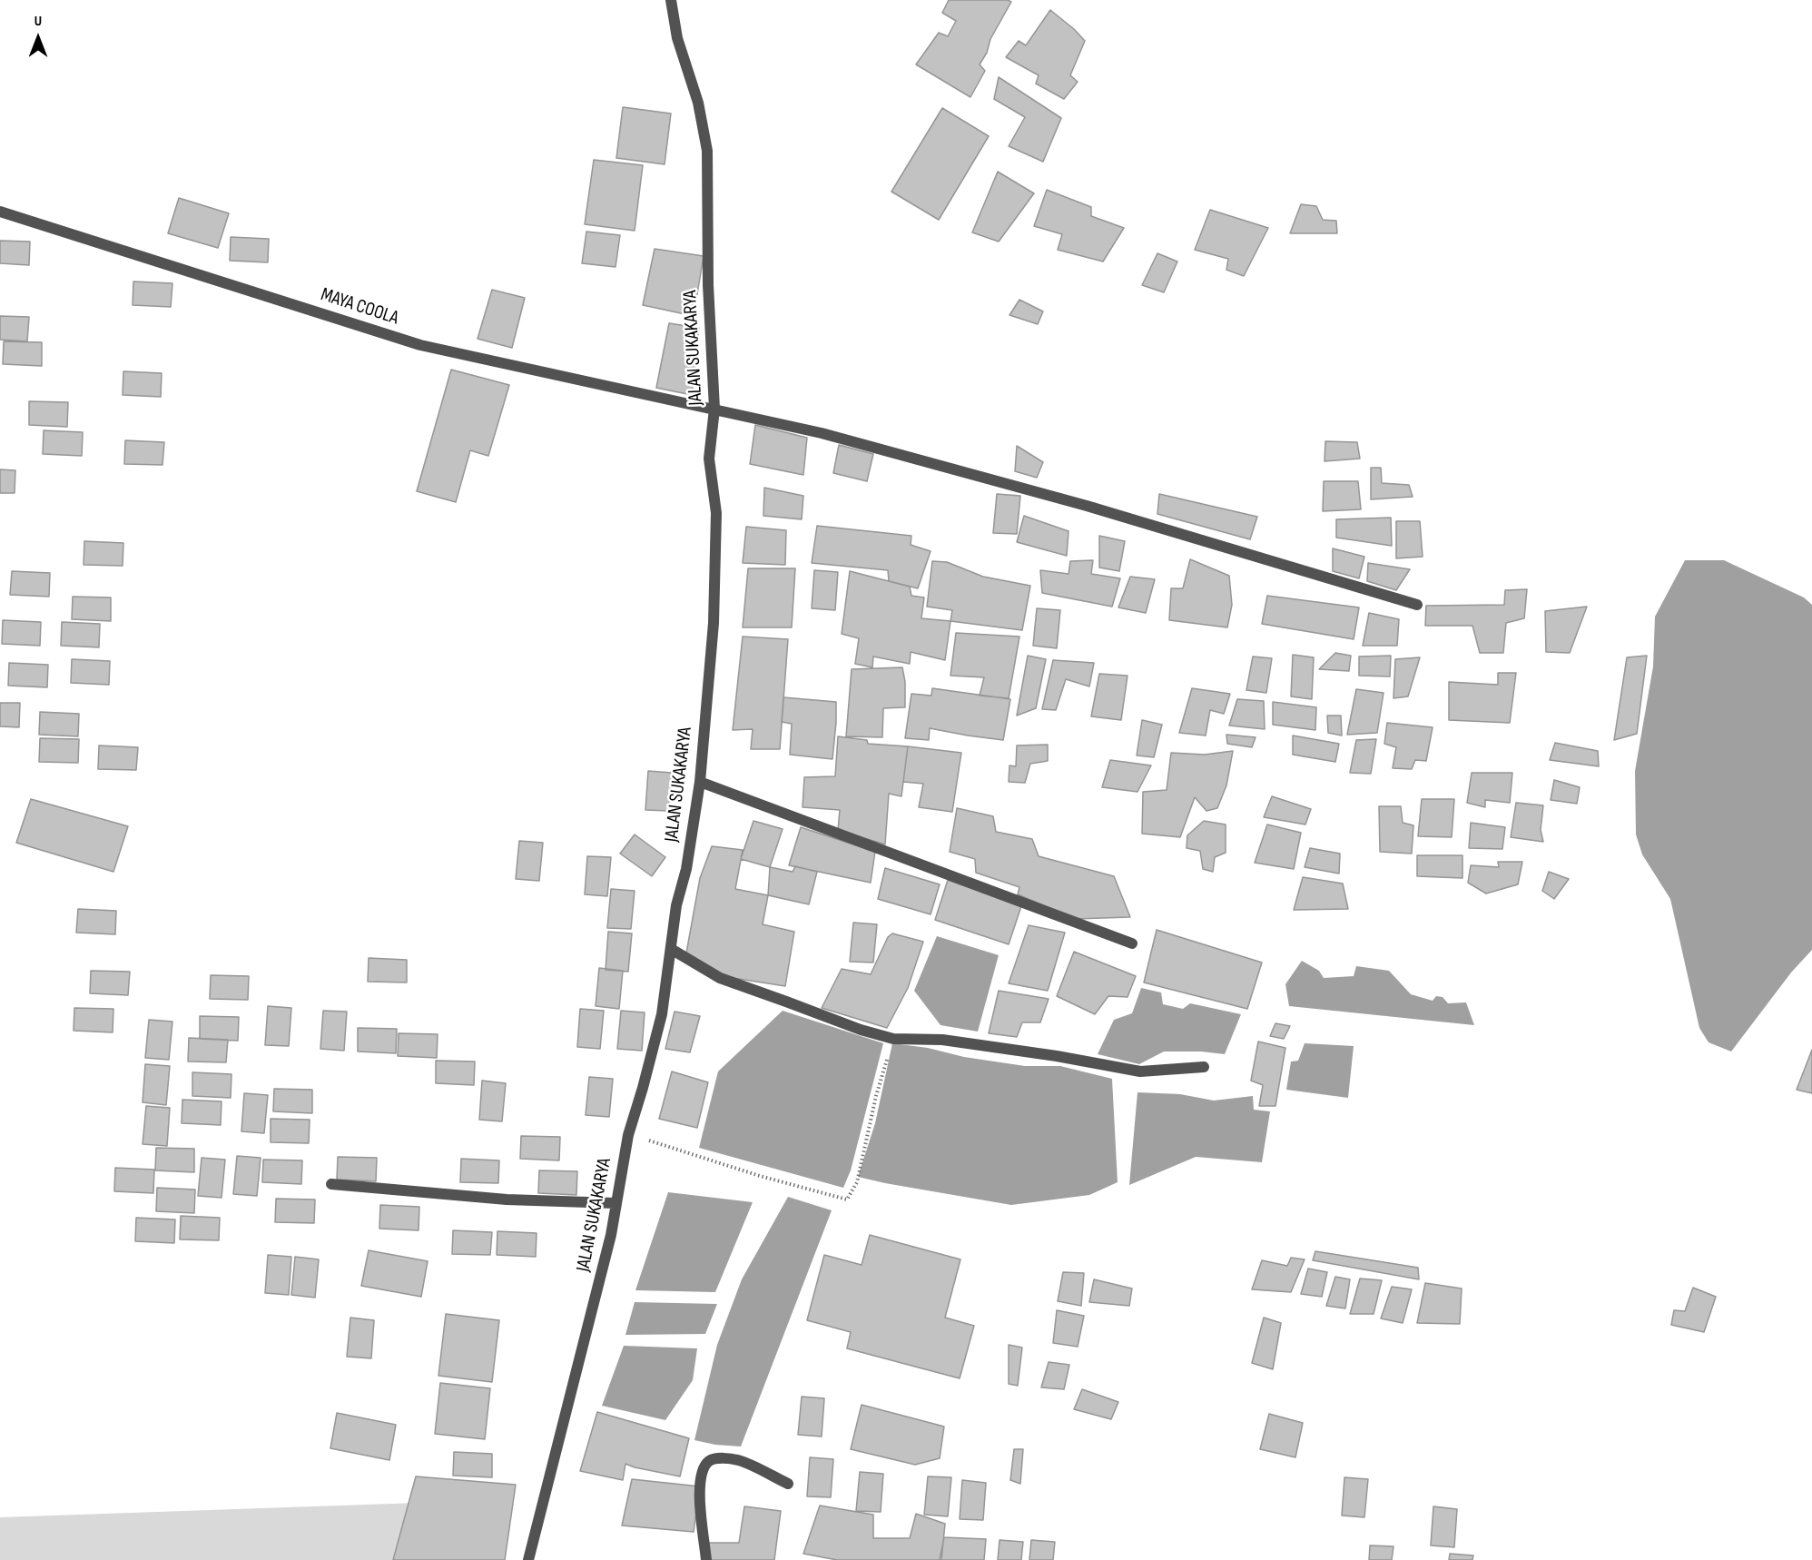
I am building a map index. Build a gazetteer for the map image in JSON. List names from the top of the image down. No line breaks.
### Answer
{"streets":{"street":["MAYA COOLA","JALAN SUKAKARYA"]},"crossings":[["MAYA COOLA","JALAN SUKAKARYA"]],"north":"top"}
